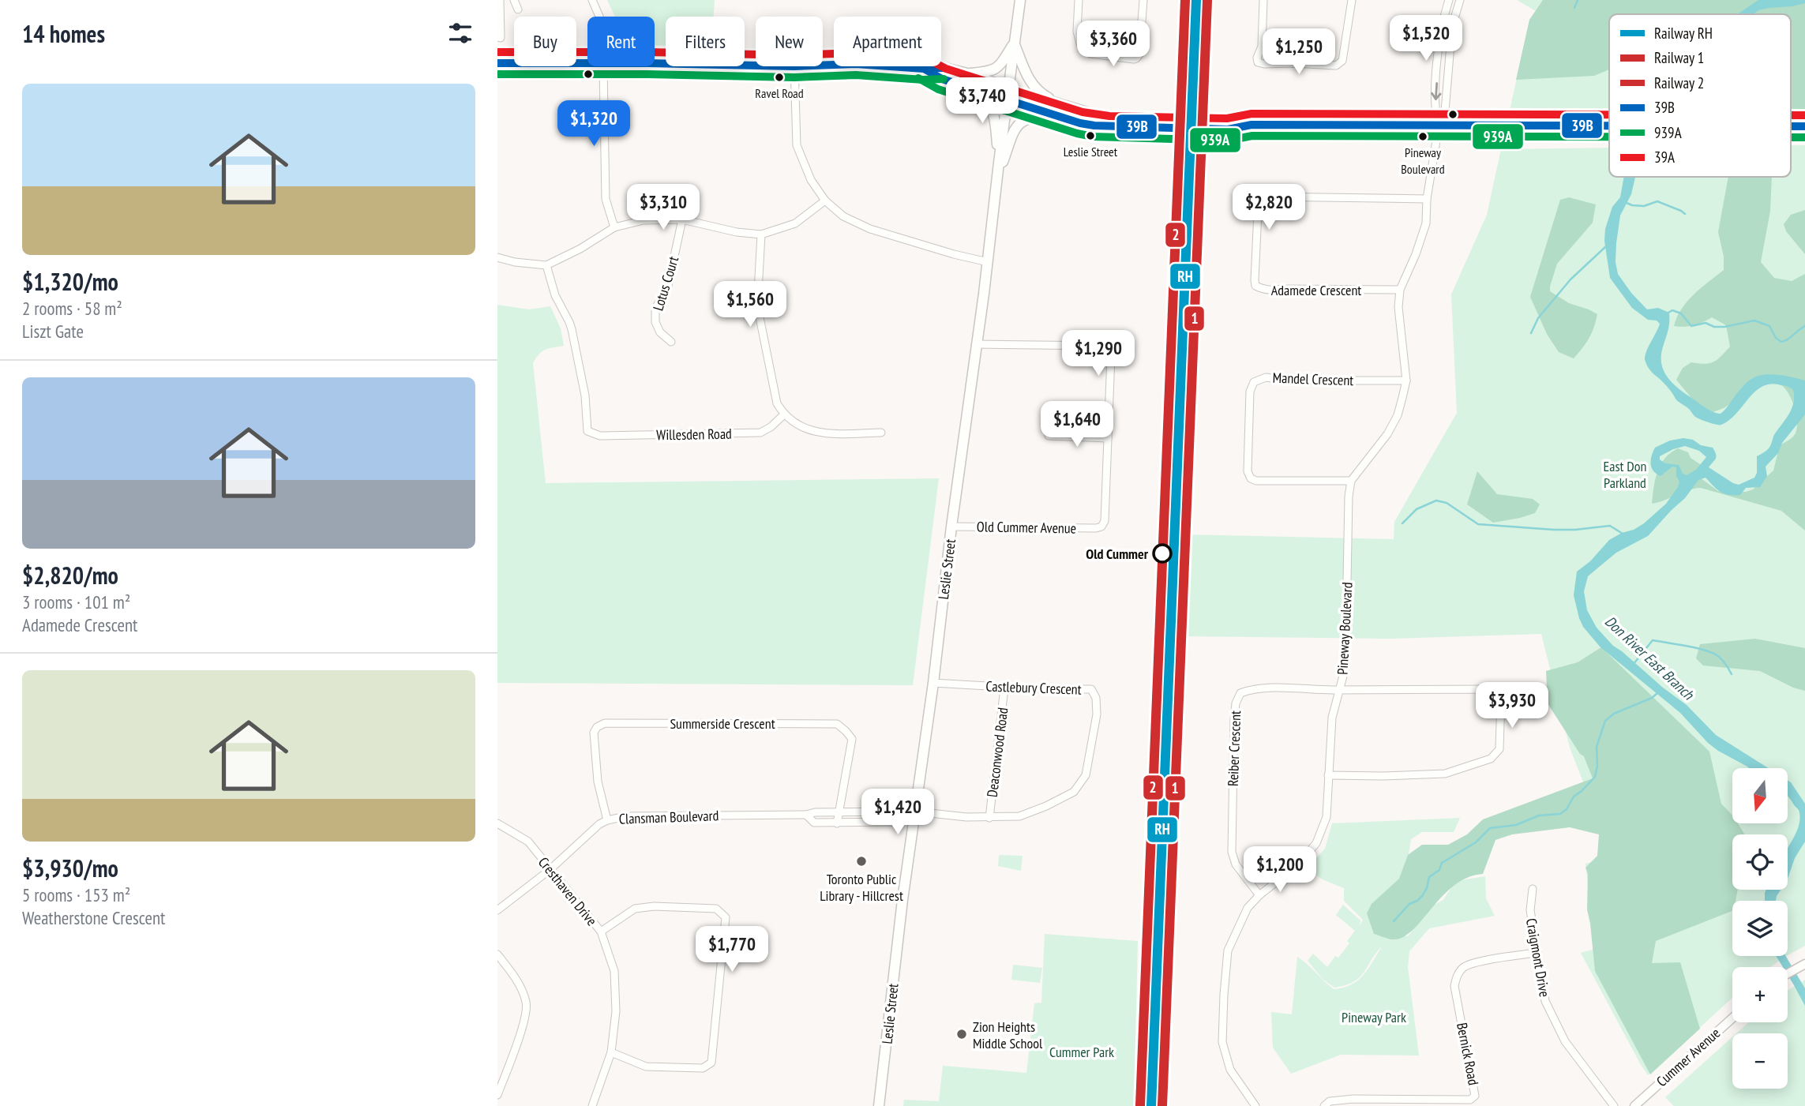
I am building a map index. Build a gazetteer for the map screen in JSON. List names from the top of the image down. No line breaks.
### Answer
{"streets":{"main road":["Leslie Street"],"street":["Lotus Court","Adamede Crescent","Mandel Crescent","Willesden Road","Old Cummer Avenue","Pineway Boulevard","Castlebury Crescent","Summerside Crescent","Reiber Crescent","Deaconwood Road","Clansman Boulevard","Cresthaven Drive","Craigmont Drive","Bernick Road","Cummer Avenue"]},"crossings":[["Mandel Crescent","Pineway Boulevard"],["Old Cummer Avenue","Leslie Street"],["Leslie Street","Castlebury Crescent"],["Leslie Street","Clansman Boulevard"],["Pineway Boulevard","Reiber Crescent"],["Castlebury Crescent","Deaconwood Road"],["Castlebury Crescent","Clansman Boulevard"],["Summerside Crescent","Clansman Boulevard"],["Clansman Boulevard","Cresthaven Drive"],["Craigmont Drive","Bernick Road"]],"water":["Don River East Branch"],"parks":["East Don Parkland","Pineway Park","Cummer Park"],"places":["Ravel Road","Leslie Street","Pineway Boulevard","Old Cummer","Toronto Public Library - Hillcrest","Zion Heights Middle School"],"lines":["rail line RH","rail line 2","rail line 1","transit line 39A","transit line 39B","transit line 939A"],"legend":["Railway RH","Railway 1","Railway 2","39B","939A","39A"],"north":"bottom","page":{"heading":"14 homes","price":["$1,520","$3,360","$1,250","$3,740","$1,320","$3,310","$2,820","$1,560","$1,290","$1,640","$3,930","$1,420","$1,200","$1,770"],"chip":["Buy","Rent","Filters","New","Apartment"],"list":[{"name":"$1,320/mo","note":"2 rooms · 58 m² · Liszt Gate"},{"name":"$2,820/mo","note":"3 rooms · 101 m² · Adamede Crescent"},{"name":"$3,930/mo","note":"5 rooms · 153 m² · Weatherstone Crescent"}],"map_buttons":["+","−"]}}
